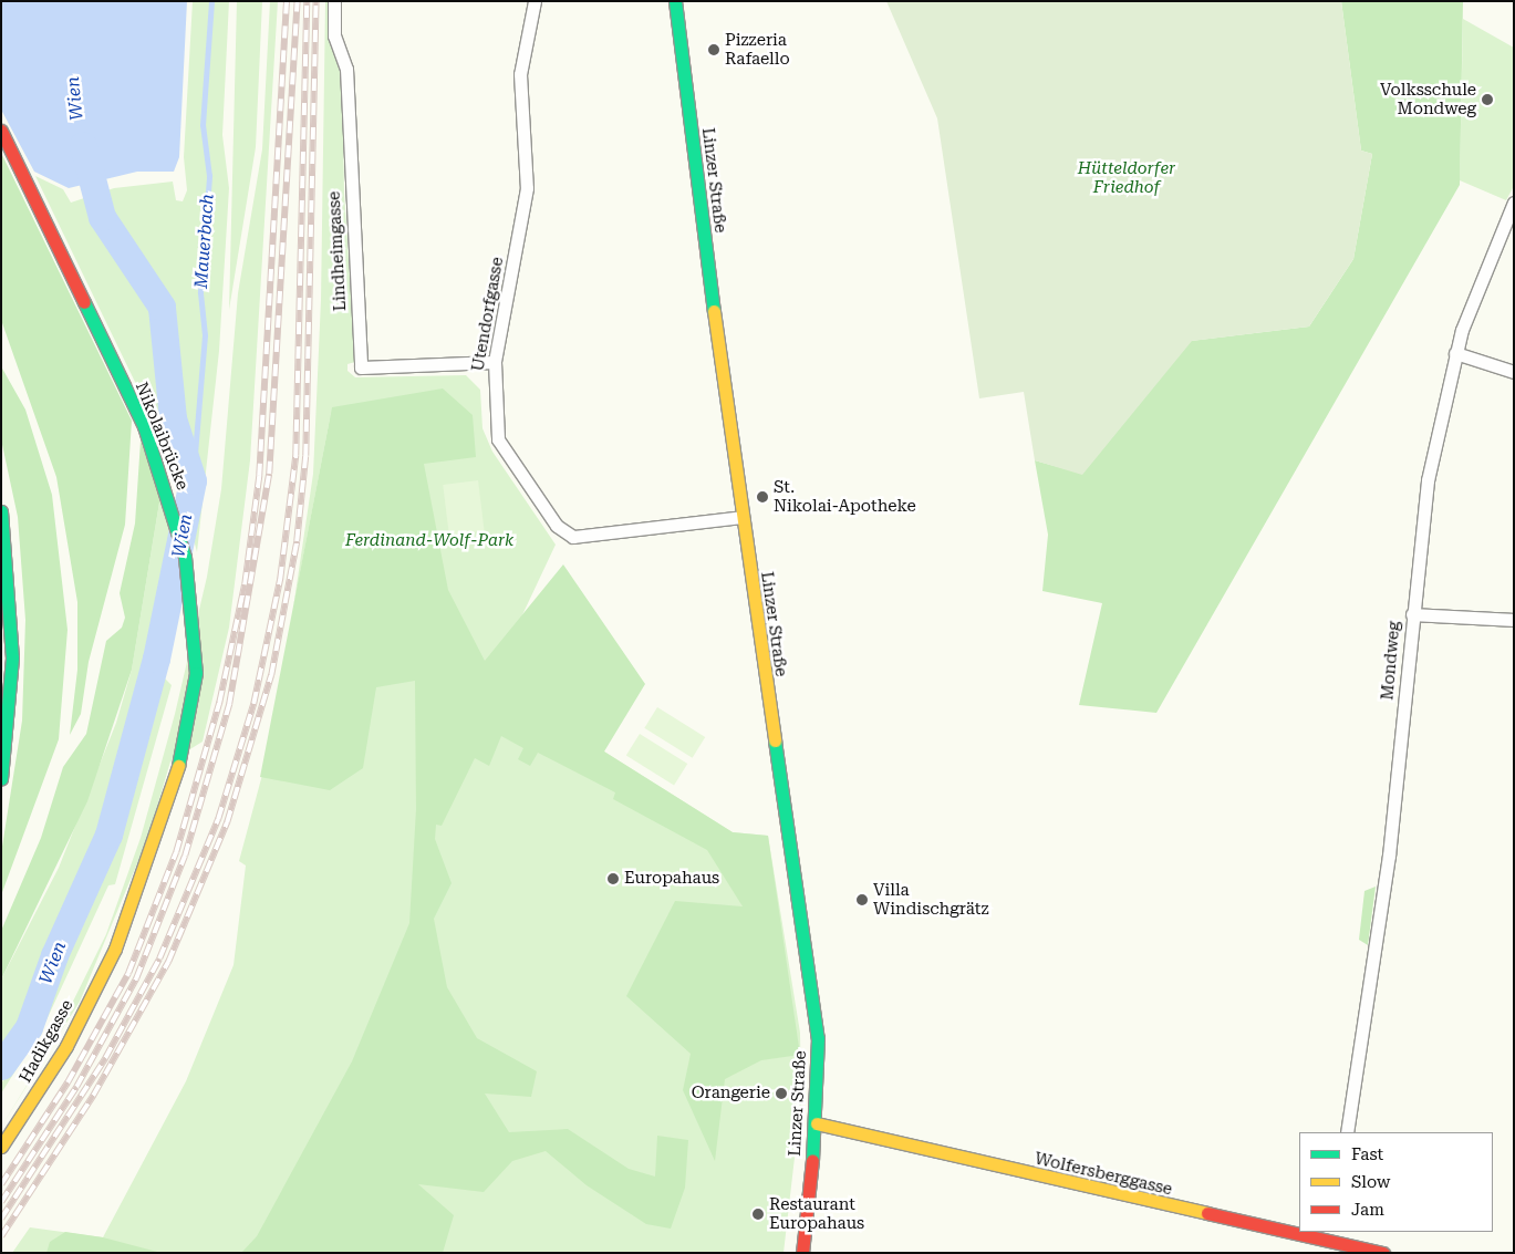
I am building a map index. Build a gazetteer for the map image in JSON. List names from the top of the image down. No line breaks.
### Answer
{"streets":{"main road":["Linzer Straße","Nikolaibrücke","Hadikgasse","Wolfersberggasse"],"street":["Lindheimgasse","Utendorfgasse","Mondweg"]},"crossings":[["Linzer Straße","Utendorfgasse"],["Linzer Straße","Wolfersberggasse"],["Lindheimgasse","Utendorfgasse"],["Nikolaibrücke","Hadikgasse"]],"water":["Wien","Mauerbach"],"parks":["Hütteldorfer Friedhof","Ferdinand-Wolf-Park"],"places":["Pizzeria Rafaello","Volksschule Mondweg","St. Nikolai-Apotheke","Europahaus","Villa Windischgrätz","Orangerie","Restaurant Europahaus"],"legend":["Fast","Slow","Jam"]}
